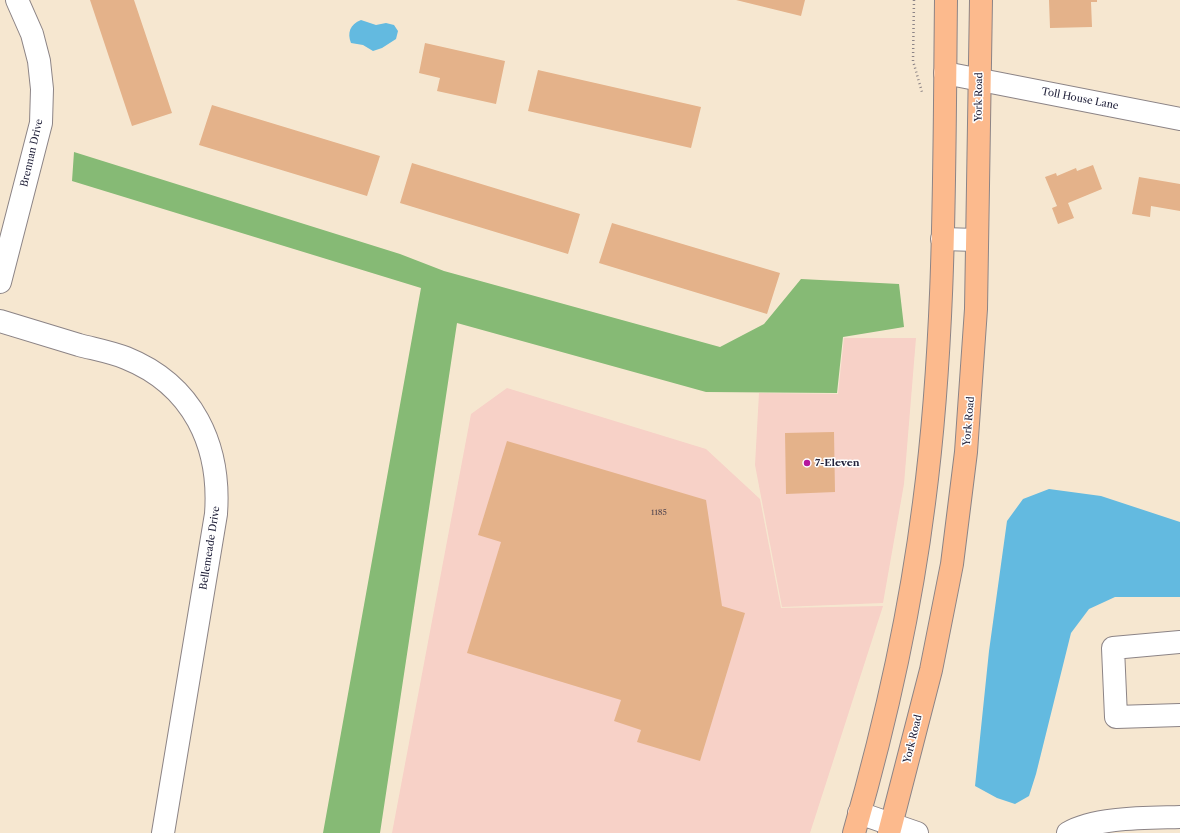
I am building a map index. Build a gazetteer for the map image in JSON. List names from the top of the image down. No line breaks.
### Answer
{"streets":{"highway":["York Road"],"street":["Toll House Lane","Brennan Drive","Bellemeade Drive"]},"crossings":[["York Road","Toll House Lane"]],"places":["7-Eleven"],"house_numbers":["1185"]}
